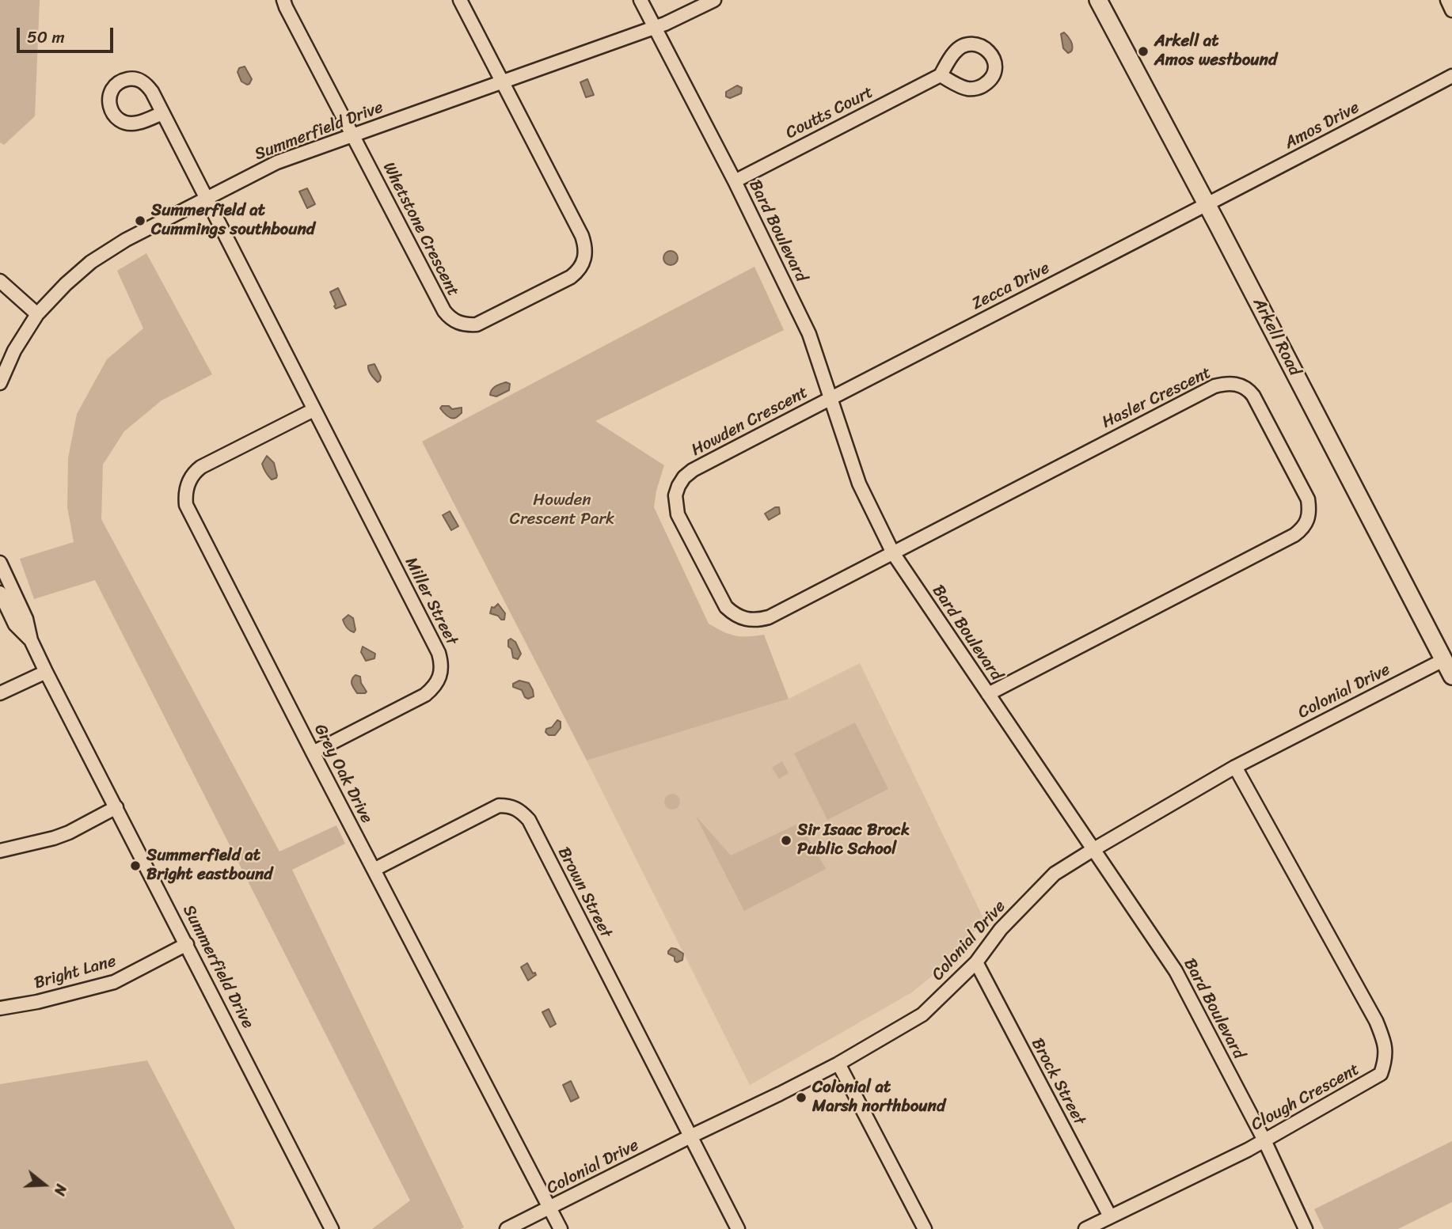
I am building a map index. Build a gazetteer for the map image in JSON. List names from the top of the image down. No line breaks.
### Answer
{"streets":{"main road":["Arkell Road"],"street":["Coutts Court","Amos Drive","Summerfield Drive","Whetstone Crescent","Bard Boulevard","Zecca Drive","Hasler Crescent","Howden Crescent","Miller Street","Colonial Drive","Grey Oak Drive","Brown Street","Bright Lane","Brock Street","Clough Crescent"]},"crossings":[["Coutts Court","Bard Boulevard"],["Amos Drive","Zecca Drive"],["Amos Drive","Arkell Road"],["Summerfield Drive","Whetstone Crescent"],["Summerfield Drive","Bard Boulevard"],["Summerfield Drive","Bright Lane"],["Bard Boulevard","Zecca Drive"],["Bard Boulevard","Hasler Crescent"],["Bard Boulevard","Howden Crescent"],["Bard Boulevard","Colonial Drive"],["Bard Boulevard","Clough Crescent"],["Zecca Drive","Arkell Road"],["Zecca Drive","Howden Crescent"],["Arkell Road","Colonial Drive"],["Hasler Crescent","Howden Crescent"],["Miller Street","Grey Oak Drive"],["Colonial Drive","Grey Oak Drive"],["Colonial Drive","Brown Street"],["Colonial Drive","Brock Street"],["Colonial Drive","Clough Crescent"],["Grey Oak Drive","Brown Street"],["Brock Street","Clough Crescent"]],"parks":["Howden Crescent Park"],"places":["Arkell at Amos westbound","Summerfield at Cummings southbound","Sir Isaac Brock Public School","Summerfield at Bright eastbound","Colonial at Marsh northbound"],"scale_bar":"50 m","north":"right"}
